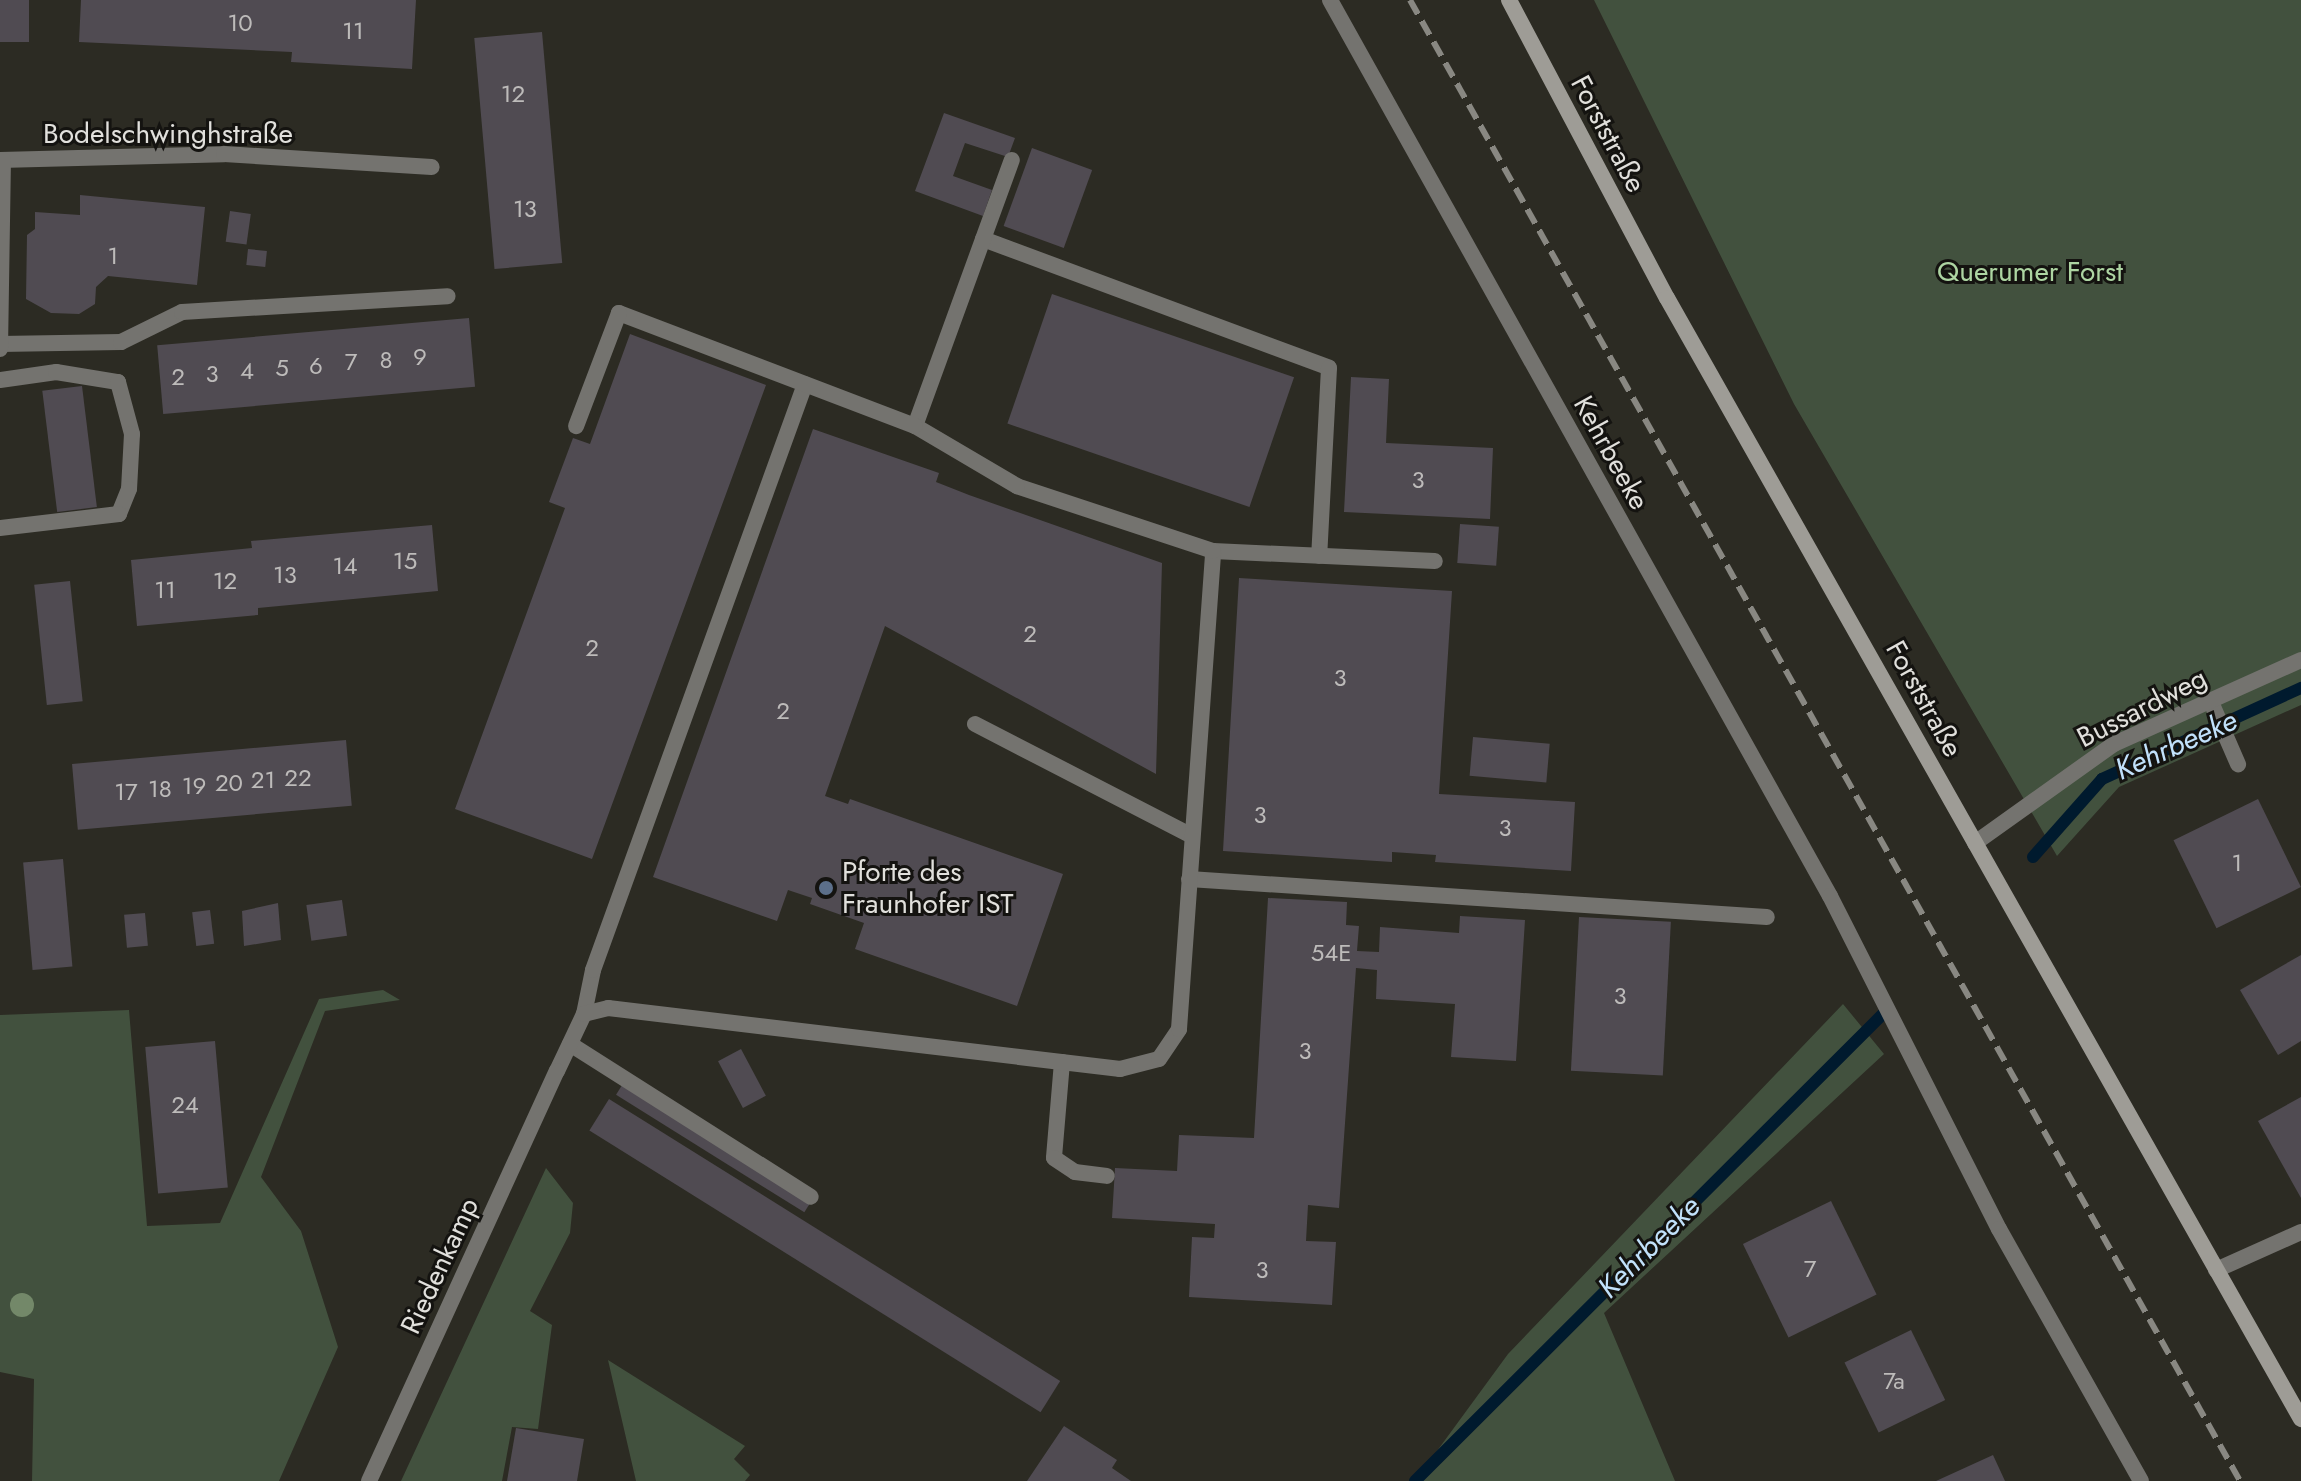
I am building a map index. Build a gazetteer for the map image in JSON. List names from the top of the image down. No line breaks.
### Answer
{"streets":{"main road":["Forststraße"],"street":["Bodelschwinghstraße","Kehrbeeke","Bussardweg","Riedenkamp"]},"crossings":[["Forststraße","Bussardweg"]],"water":["Kehrbeeke"],"parks":["Querumer Forst"],"places":["Pforte des Fraunhofer IST"],"house_numbers":["10","11","12","13","1","9","8","7","6","5","4","3","2","3","15","14","13","12","11","2","2","3","2","22","21","20","19","18","17","3","3","1","54E","3","3","24","7","3","7a"]}
